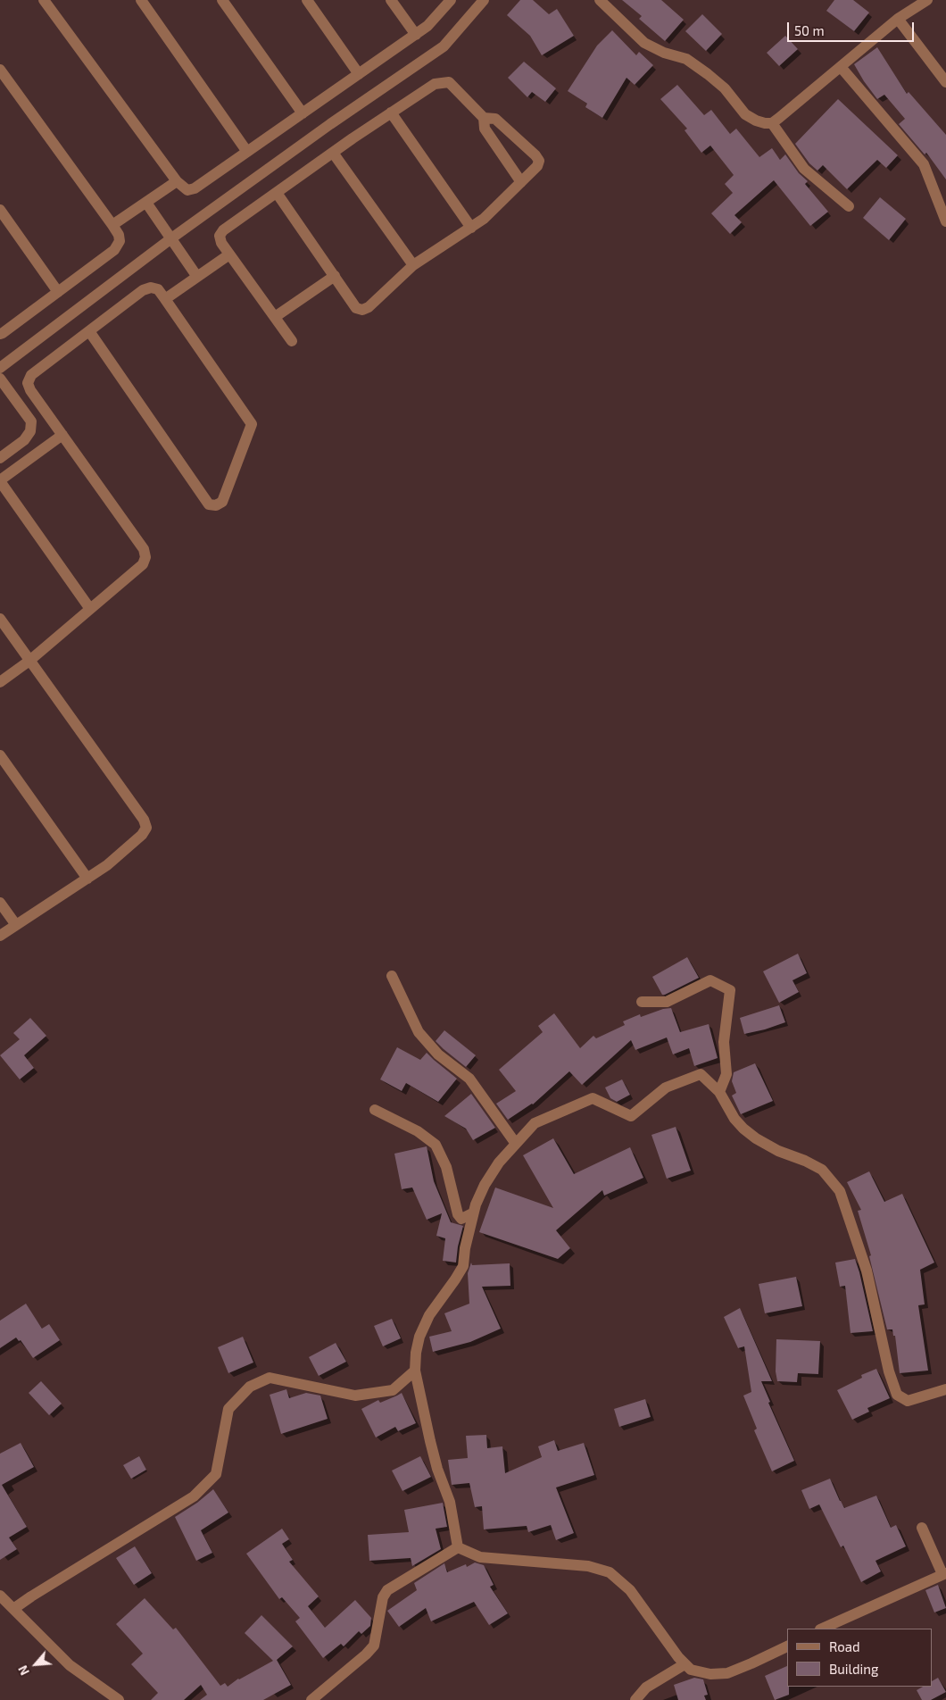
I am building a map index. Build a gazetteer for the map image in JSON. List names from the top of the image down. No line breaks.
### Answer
{"legend":["Road","Building"],"scale_bar":"50 m","north":"bottom left"}
